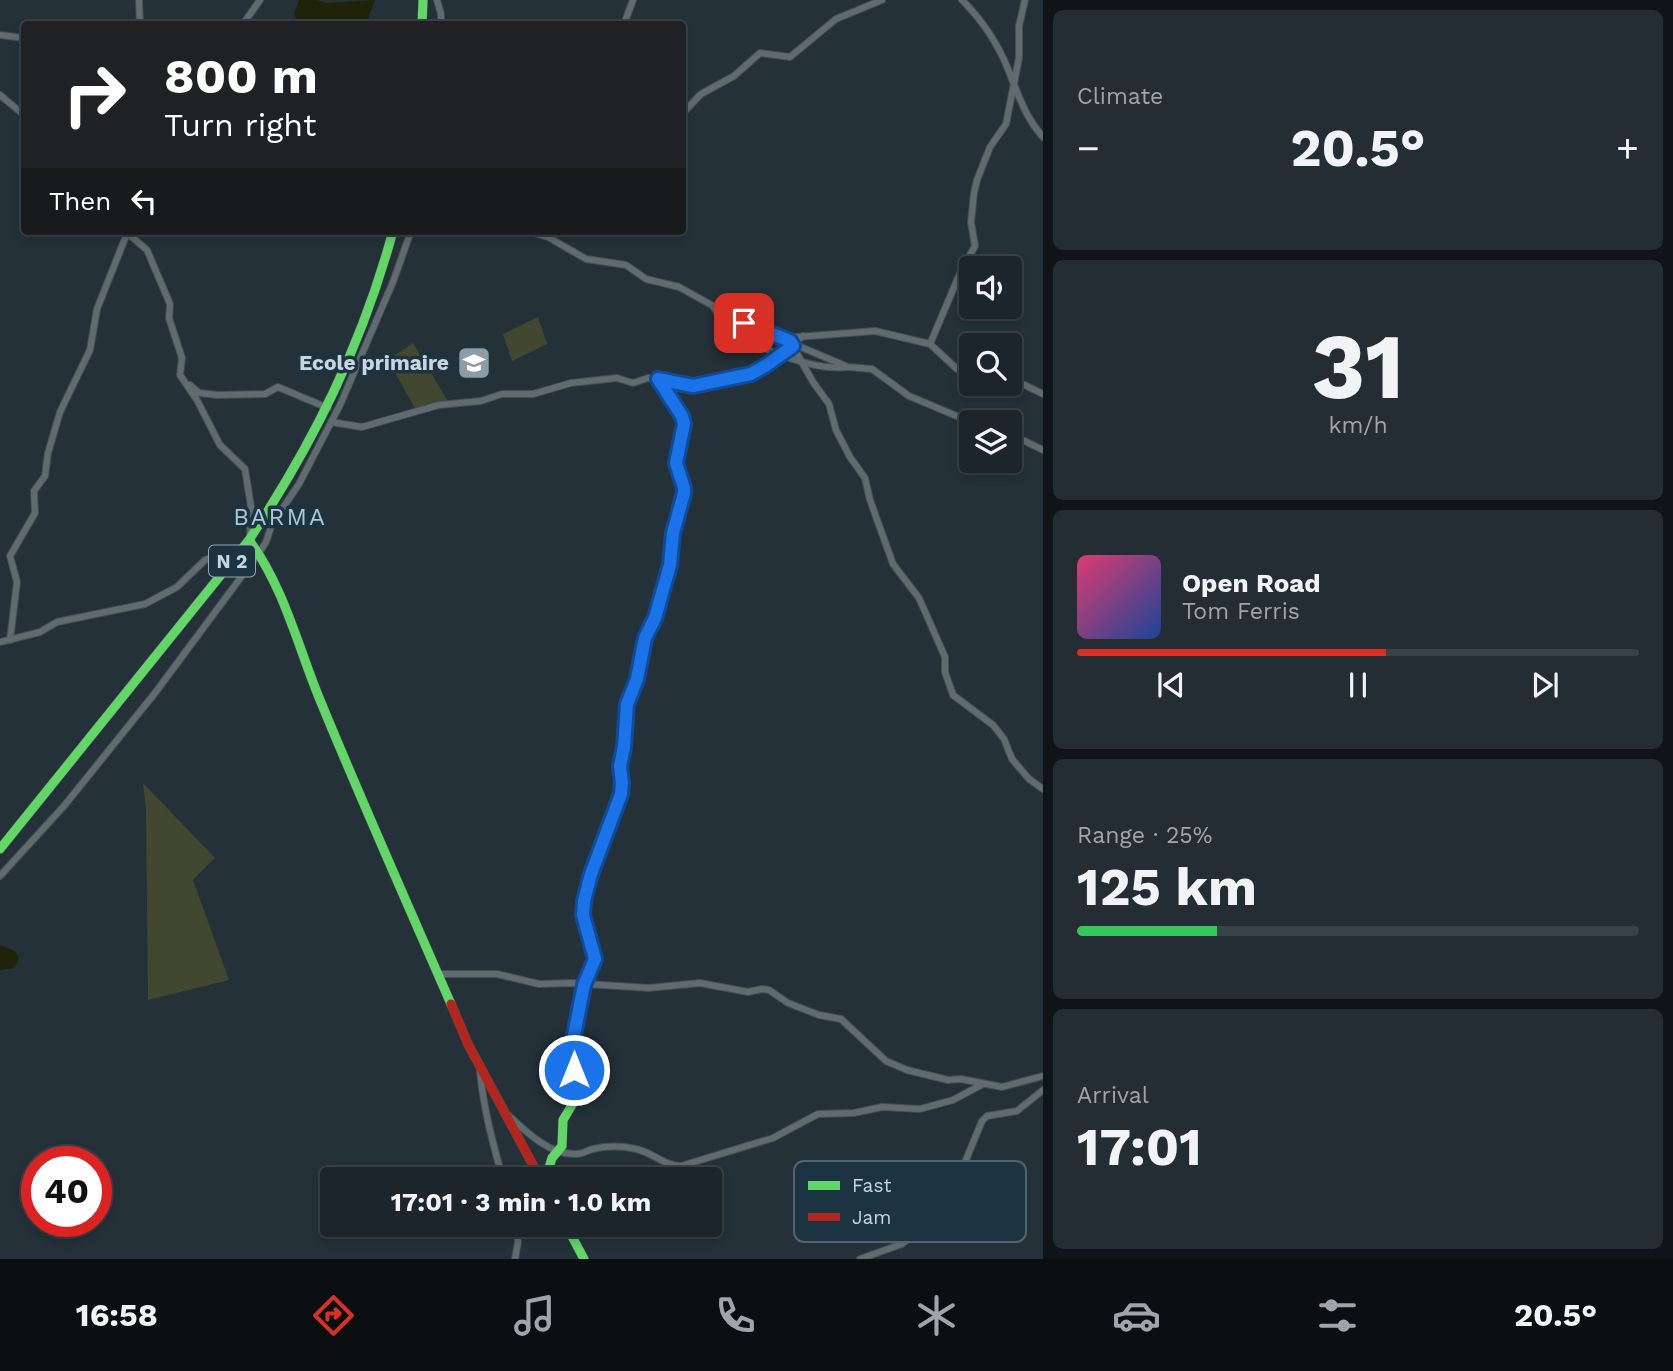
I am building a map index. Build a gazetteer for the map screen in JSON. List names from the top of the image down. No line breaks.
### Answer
{"streets":{"street":["N 2"]},"districts":["BARMA"],"places":{"school or university":["Ecole primaire"]},"legend":["Fast","Jam"],"page":{"tile":["Climate",["31","km/h"],["Range · 25%","125 km"],["Arrival","17:01"]],"turn":["800 m","Turn right"],"heat":["−","20.5°","+"],"then":"Then","song":["Open Road","Tom Ferris"],"limit":"40","trip":"17:01 · 3 min · 1.0 km","tabs":["16:58","20.5°"]}}
